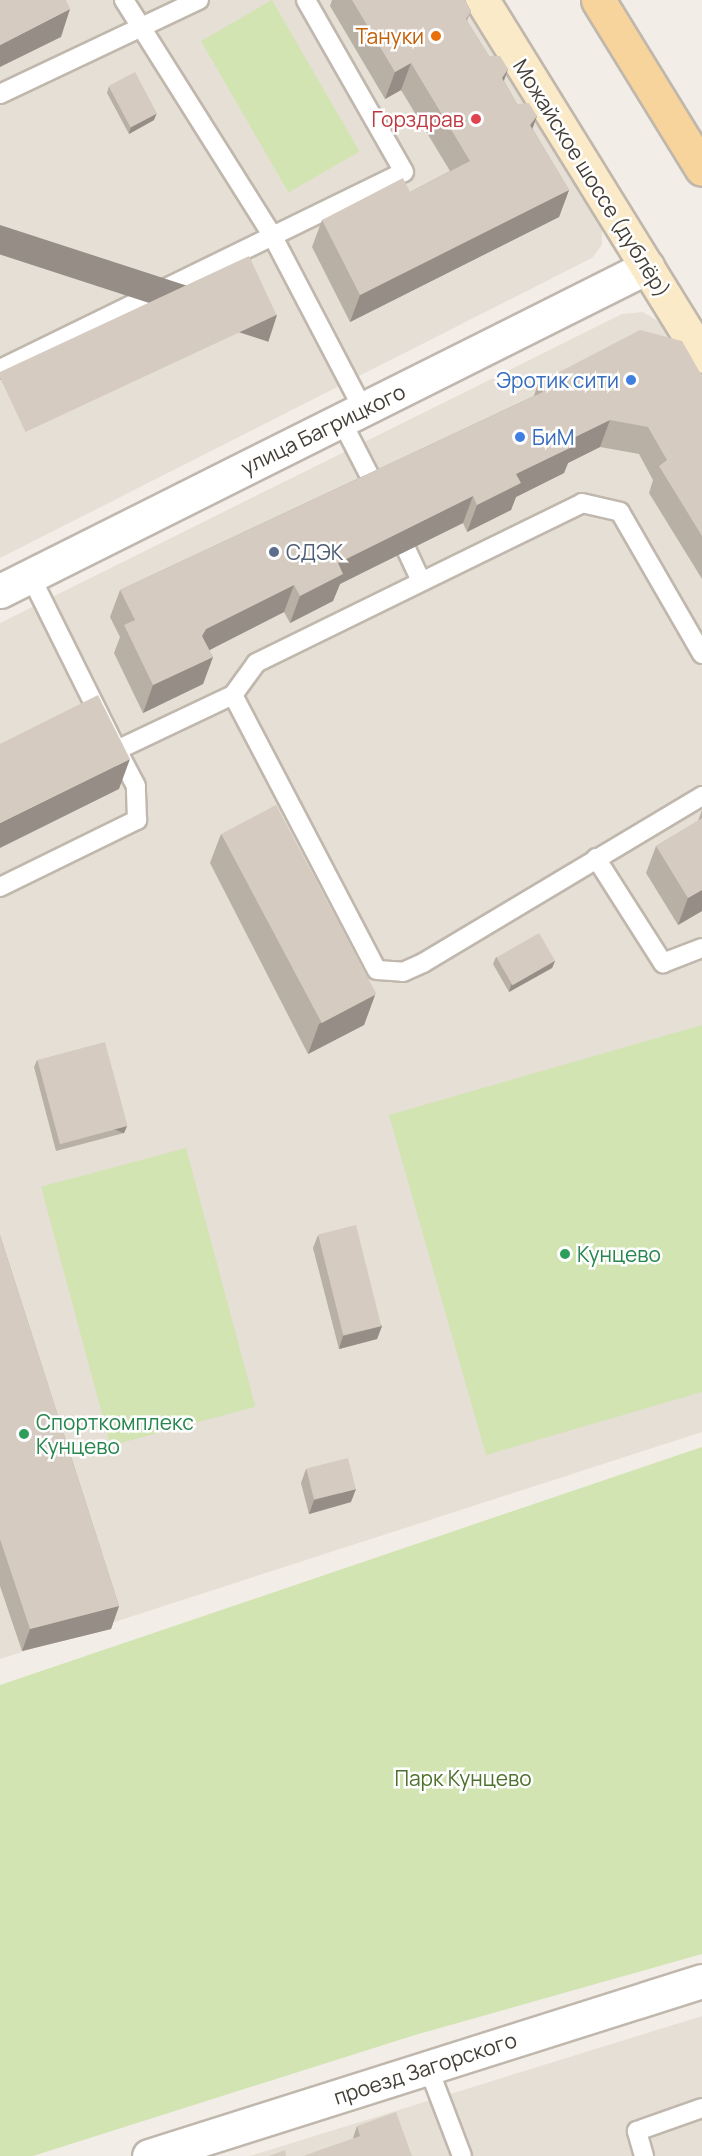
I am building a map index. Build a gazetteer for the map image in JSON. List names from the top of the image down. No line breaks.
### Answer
{"streets":{"main road":["Можайское шоссе (дублёр)"],"street":["улица Багрицкого","проезд Загорского"]},"crossings":[["Можайское шоссе (дублёр)","улица Багрицкого"]],"parks":["Парк Кунцево"],"places":["Тануки","Горздрав","Эротик сити","БиМ","СДЭК","Кунцево","Спорткомплекс Кунцево"]}
